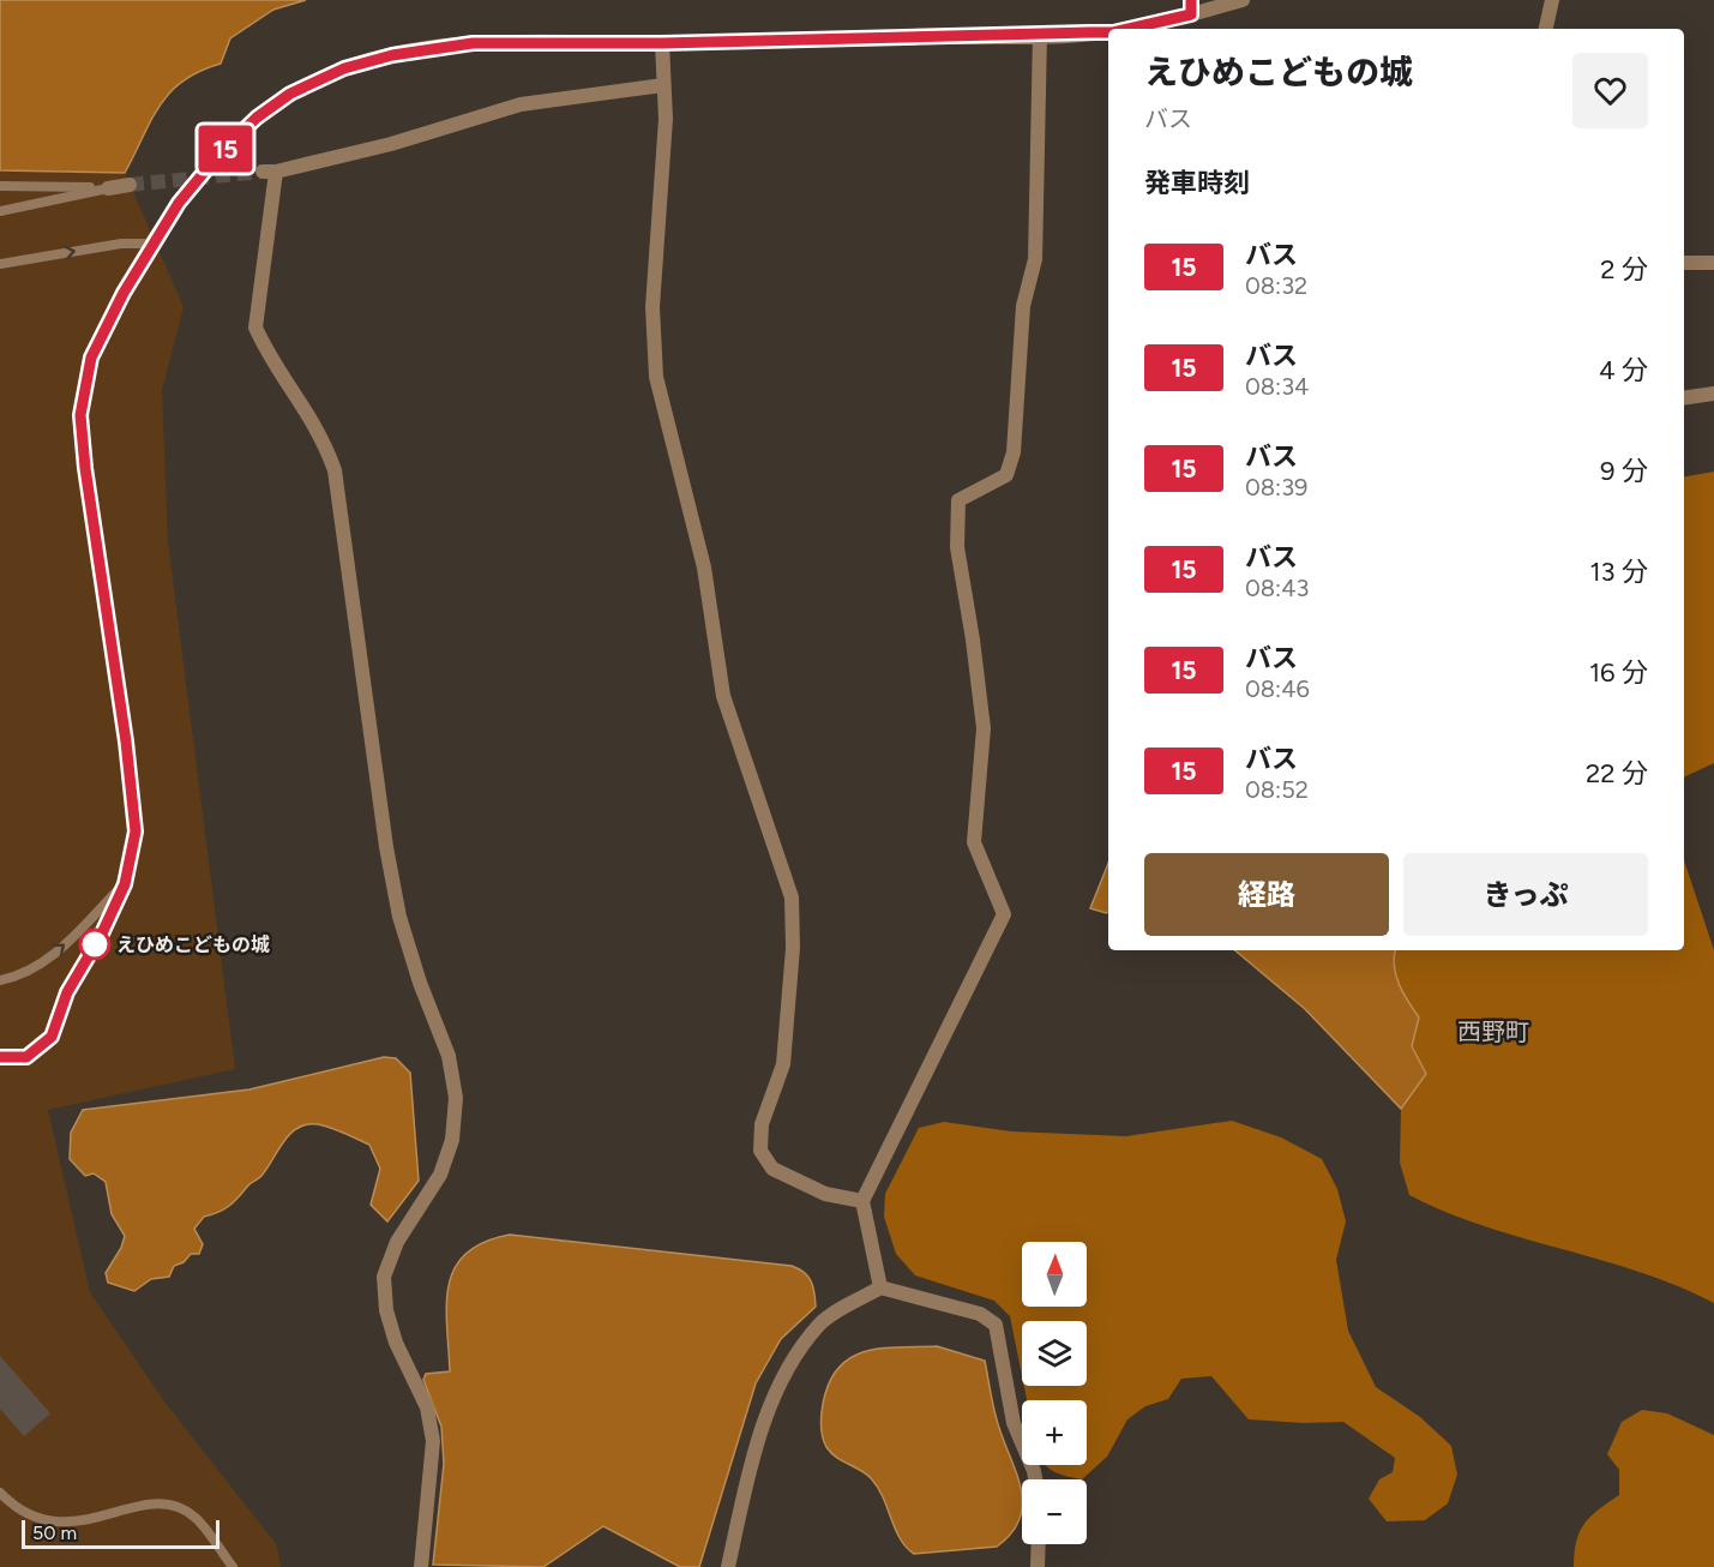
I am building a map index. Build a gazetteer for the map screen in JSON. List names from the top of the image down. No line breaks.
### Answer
{"districts":["西野町"],"places":["えひめこどもの城"],"lines":["bus line 15"],"scale_bar":"50 m","north":"top","page":{"on_map":"15","heading":[["えひめこどもの城","バス"],"発車時刻"],"list":[{"mark":"15","name":"バス","note":"08:32","value":"2 分"},{"mark":"15","name":"バス","note":"08:34","value":"4 分"},{"mark":"15","name":"バス","note":"08:39","value":"9 分"},{"mark":"15","name":"バス","note":"08:43","value":"13 分"},{"mark":"15","name":"バス","note":"08:46","value":"16 分"},{"mark":"15","name":"バス","note":"08:52","value":"22 分"}],"buttons":["経路","きっぷ"],"map_buttons":["+","−"],"scale":"50 m"}}
